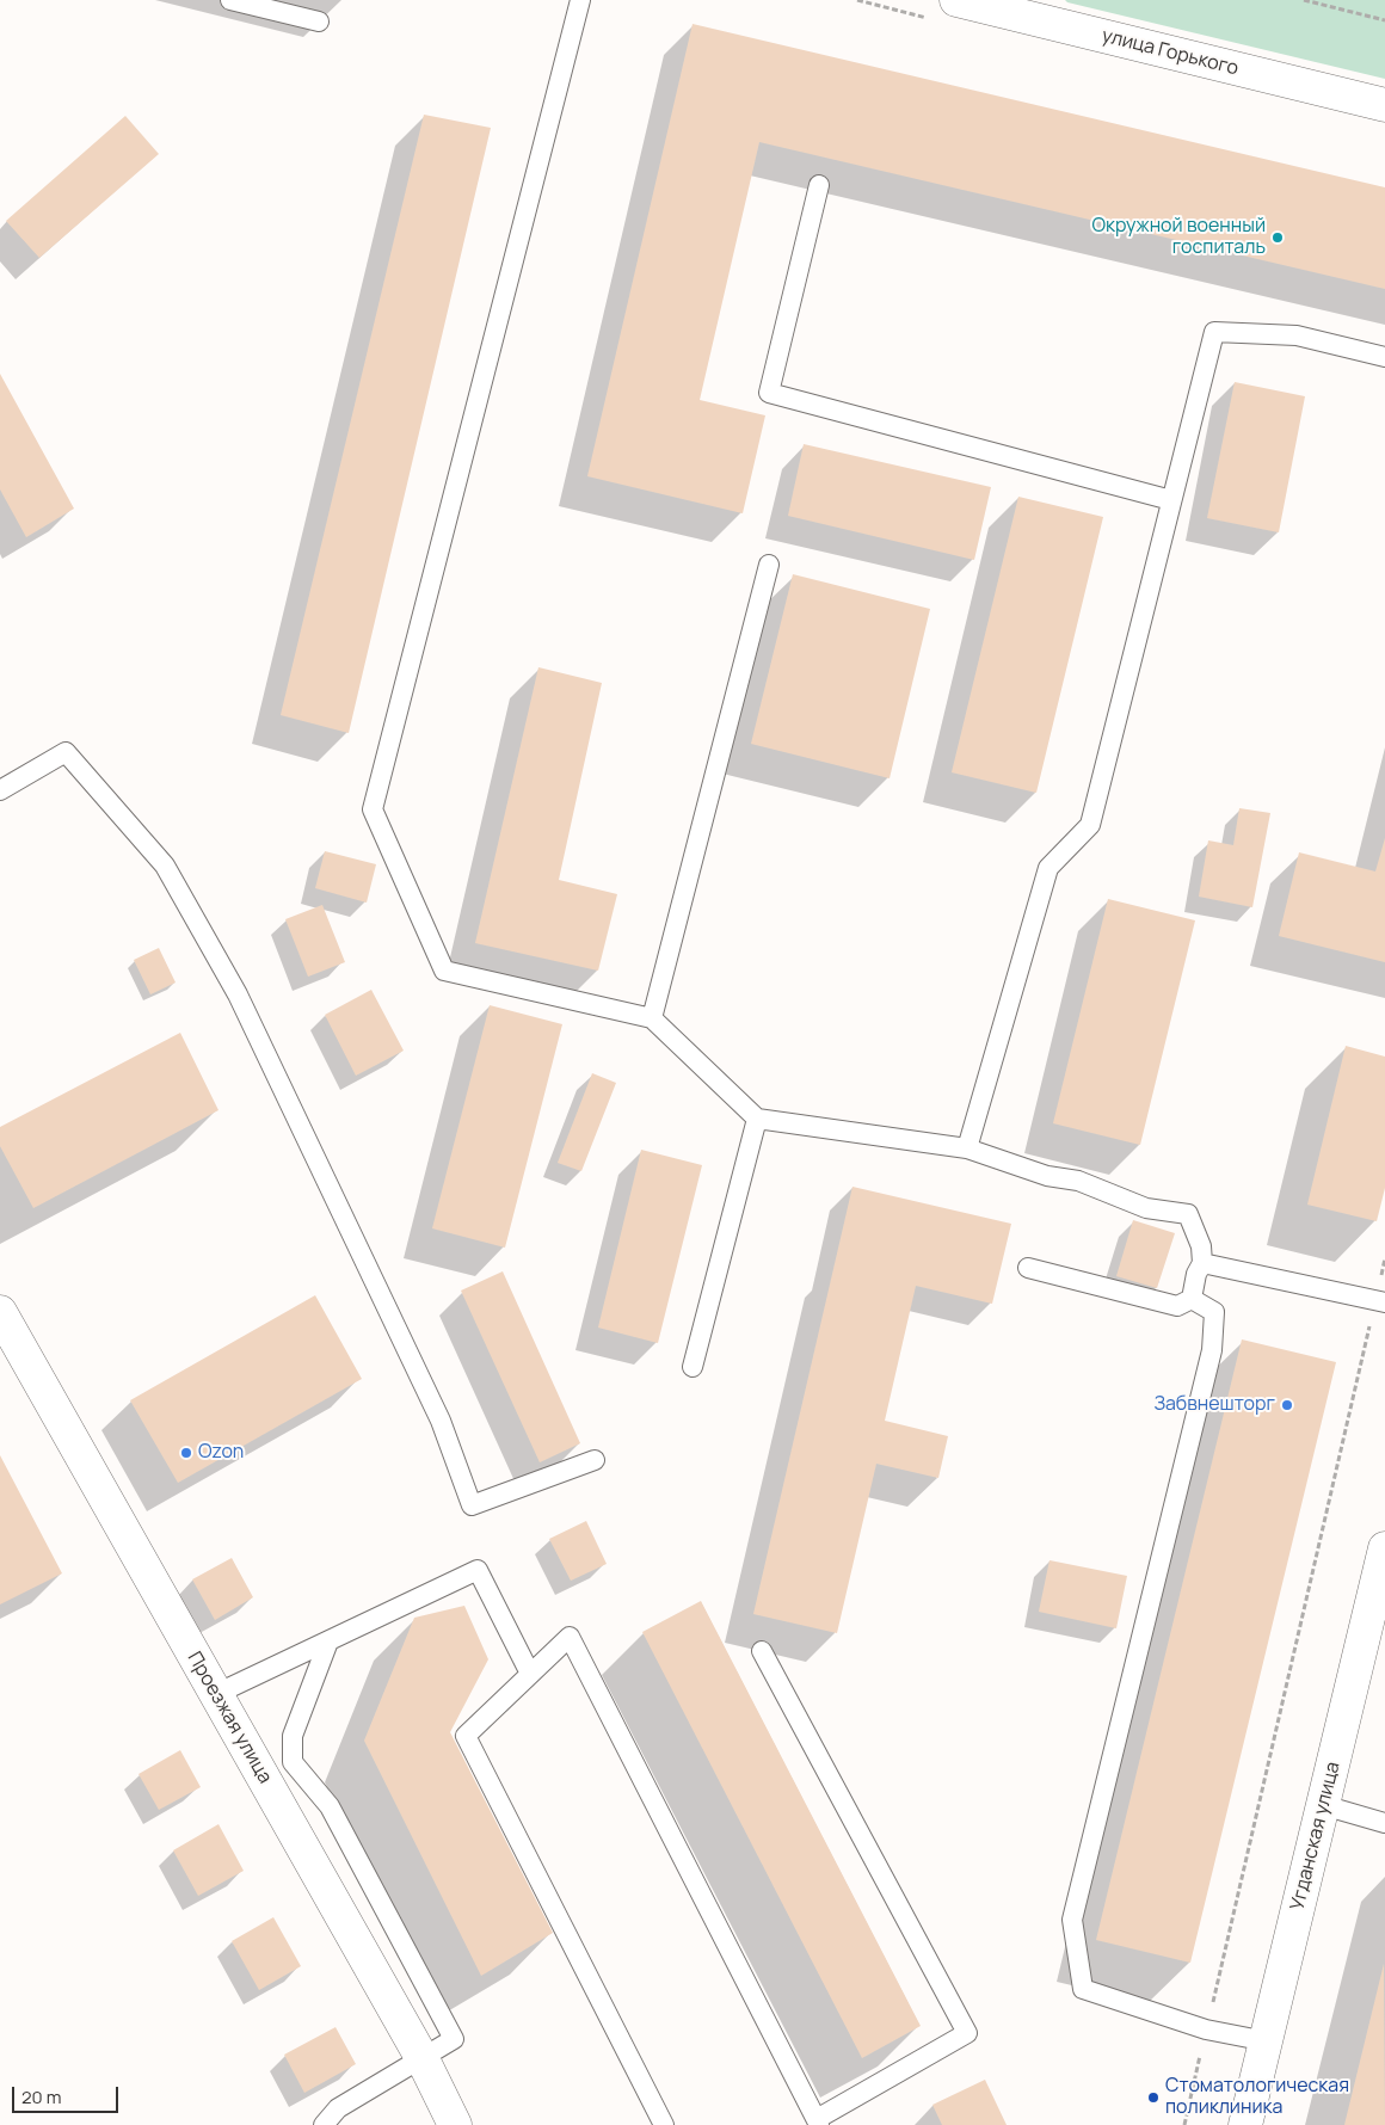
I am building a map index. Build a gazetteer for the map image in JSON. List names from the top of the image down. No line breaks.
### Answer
{"streets":{"street":["улица Горького","Проезжая улица","Угданская улица"]},"places":["Окружной военный госпиталь","Забвнешторг","Ozon","Стоматологическая поликлиника"],"scale_bar":"20 m"}
